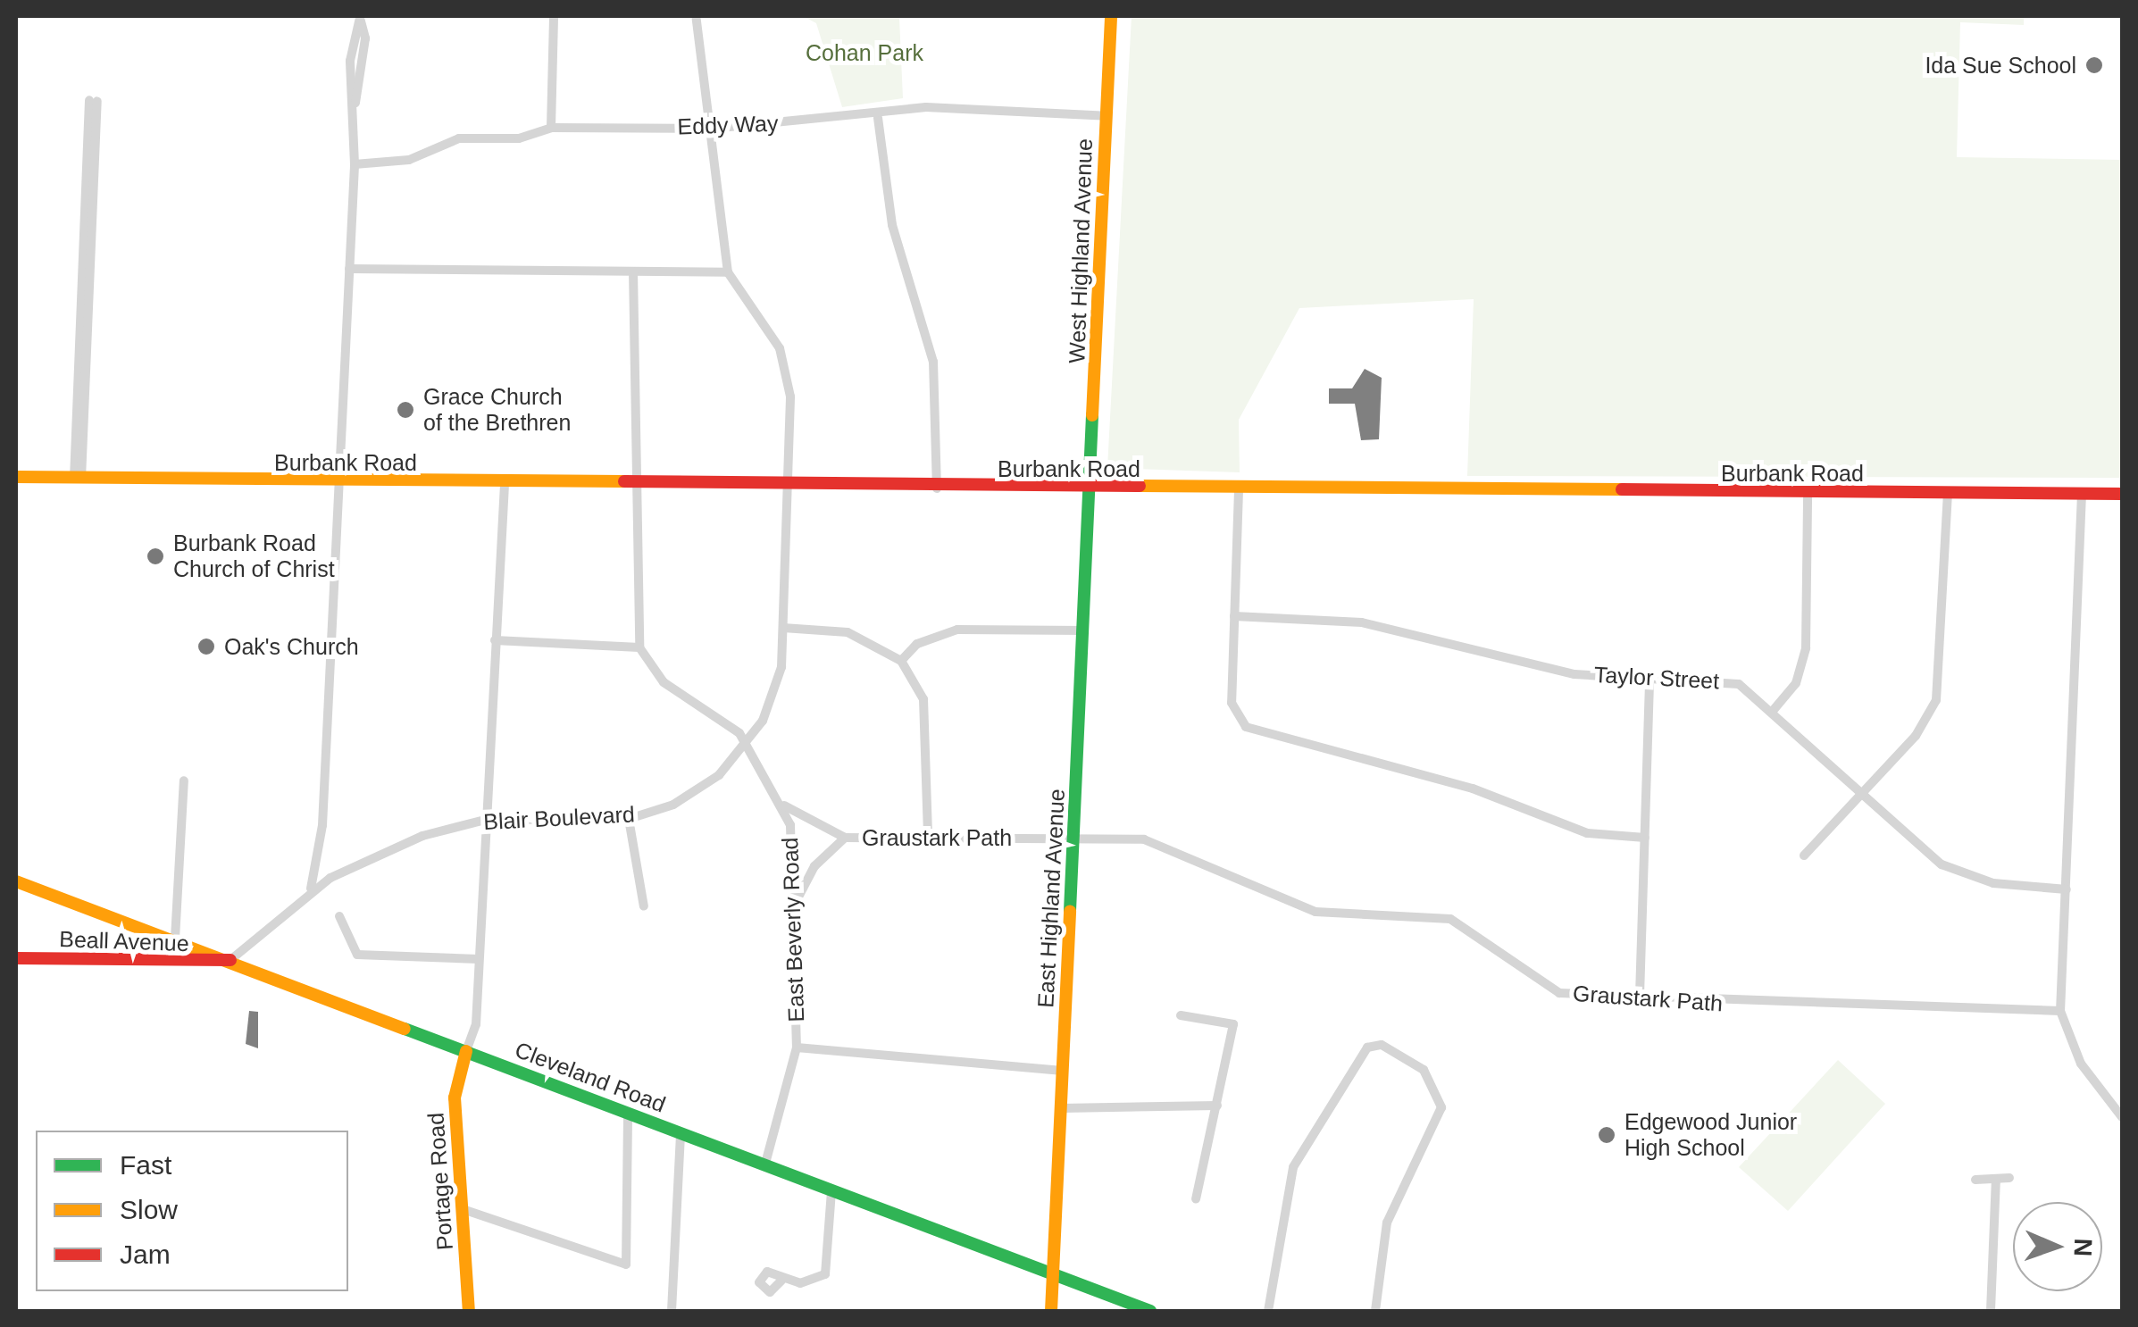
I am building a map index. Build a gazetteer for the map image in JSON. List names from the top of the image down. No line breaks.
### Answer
{"streets":{"main road":["West Highland Avenue","Burbank Road","East Highland Avenue","Beall Avenue","Cleveland Road","Portage Road"],"street":["Eddy Way","Taylor Street","Blair Boulevard","Graustark Path","East Beverly Road"]},"crossings":[["Eddy Way","West Highland Avenue"],["West Highland Avenue","Burbank Road"],["West Highland Avenue","East Highland Avenue"],["Burbank Road","Blair Boulevard"],["Burbank Road","East Highland Avenue"],["Blair Boulevard","East Beverly Road"],["Blair Boulevard","Beall Avenue"],["Blair Boulevard","Cleveland Road"],["Graustark Path","East Highland Avenue"],["Graustark Path","East Beverly Road"],["East Highland Avenue","Cleveland Road"],["East Beverly Road","Cleveland Road"],["Beall Avenue","Cleveland Road"],["Cleveland Road","Portage Road"]],"parks":["Cohan Park"],"places":["Ida Sue School","Grace Church of the Brethren","Burbank Road Church of Christ","Oak's Church","Edgewood Junior High School"],"legend":["Fast","Slow","Jam"],"north":"right"}
